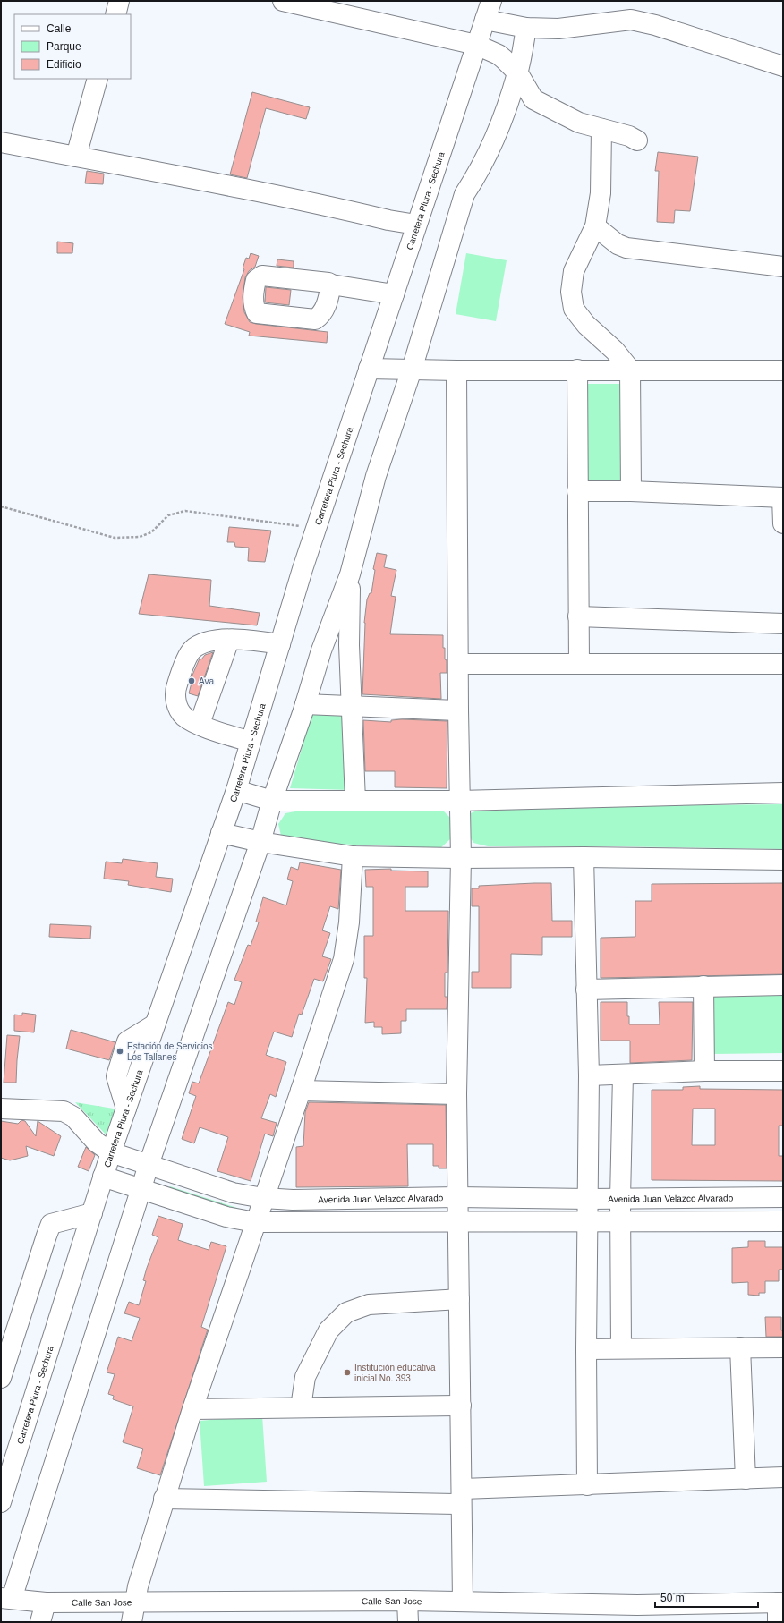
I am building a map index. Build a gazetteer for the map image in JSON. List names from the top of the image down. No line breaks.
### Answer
{"streets":{"street":["Carretera Piura - Sechura","Avenida Juan Velazco Alvarado","Calle San Jose"]},"crossings":[["Carretera Piura - Sechura","Avenida Juan Velazco Alvarado"]],"places":["Ava","Estación de Servicios Los Tallanes","Institución educativa inicial No. 393"],"legend":["Calle","Parque","Edificio"],"scale_bar":"50 m"}
